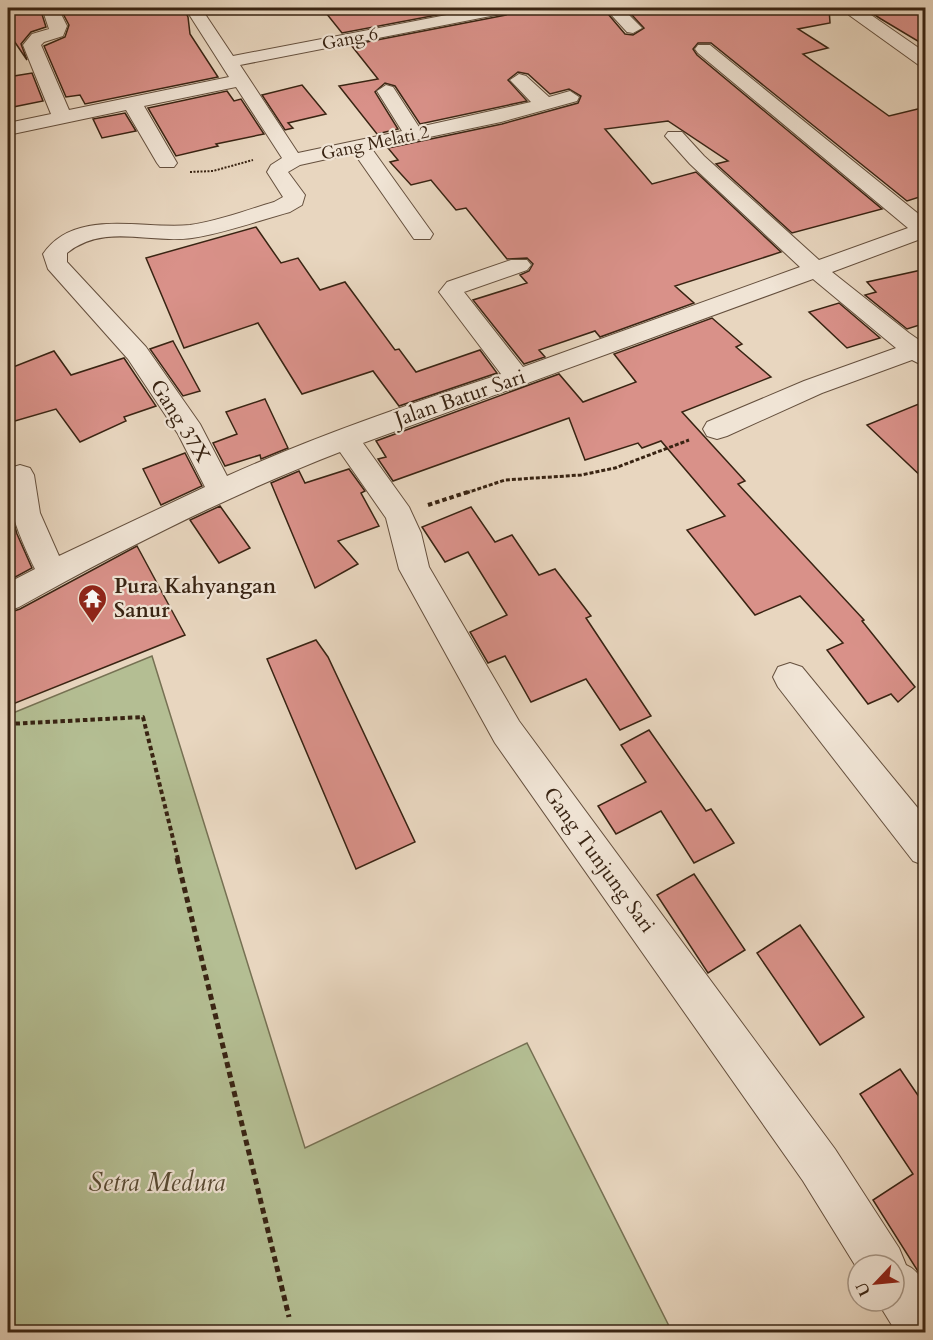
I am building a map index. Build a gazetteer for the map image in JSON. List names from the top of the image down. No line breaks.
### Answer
{"streets":{"street":["Gang 6","Gang Melati 2","Jalan Batur Sari","Gang 37X","Gang Tunjung Sari"]},"crossings":[["Gang Melati 2","Gang 37X"],["Jalan Batur Sari","Gang 37X"],["Jalan Batur Sari","Gang Tunjung Sari"]],"parks":["Setra Medura"],"places":{"temple":["Pura Kahyangan Sanur"]},"north":"bottom left"}
